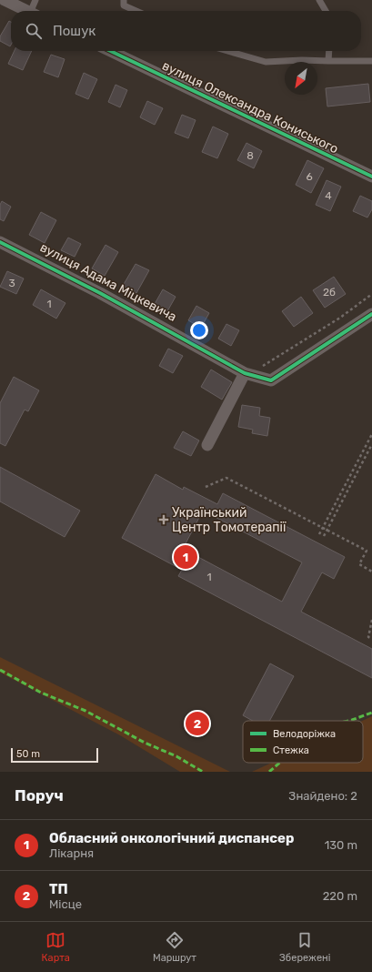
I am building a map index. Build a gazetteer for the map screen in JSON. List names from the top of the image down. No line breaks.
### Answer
{"streets":{"street":["вулиця Олександра Кониського","вулиця Адама Міцкевича"]},"places":{"health":["Український Центр Томотерапії"]},"house_numbers":["8","6","4","3","2б","1","1"],"legend":["Велодоріжка","Стежка"],"scale_bar":"50 m","north":"bottom left","page":{"search":"Пошук","pins":["1","2"],"scale":"50 m","heading":["Поруч","Знайдено: 2"],"list":[{"mark":"1","name":"Обласний онкологічний диспансер","note":"Лікарня","value":"130 m"},{"mark":"2","name":"ТП","note":"Місце","value":"220 m"}],"nav":["Карта","Маршрут","Збережені"]}}
